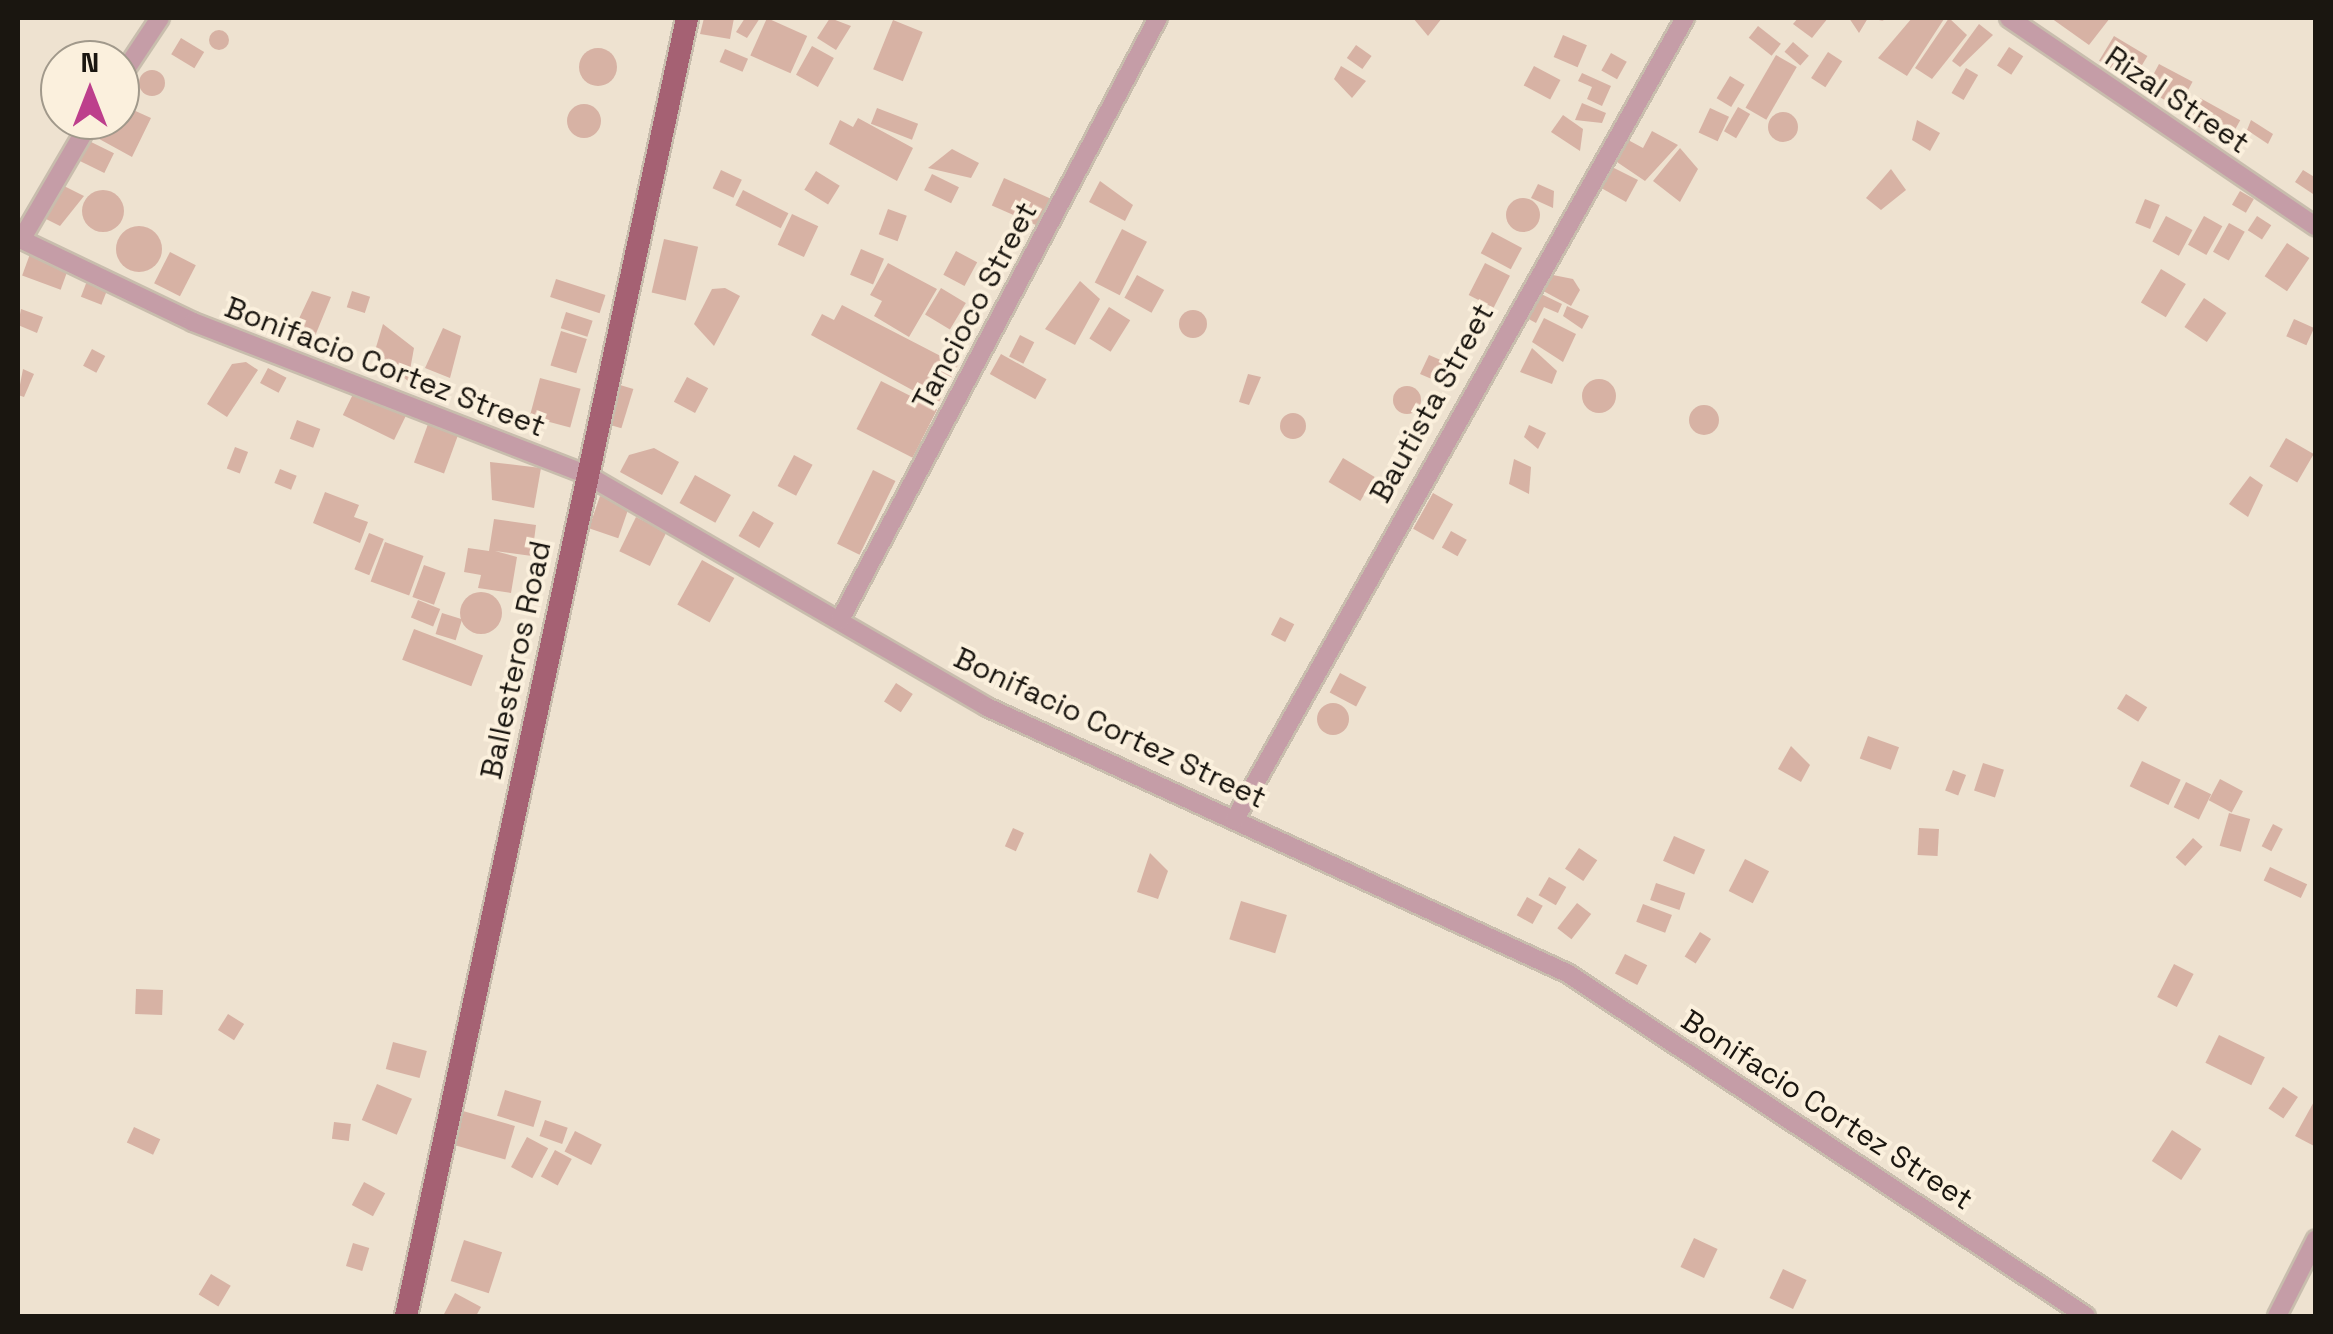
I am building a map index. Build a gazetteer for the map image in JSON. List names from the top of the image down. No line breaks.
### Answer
{"streets":{"main road":["Ballesteros Road"],"street":["Rizal Street","Tancioco Street","Bonifacio Cortez Street","Bautista Street"]},"crossings":[["Tancioco Street","Bonifacio Cortez Street"],["Bonifacio Cortez Street","Bautista Street"],["Bonifacio Cortez Street","Ballesteros Road"]],"north":"top"}
